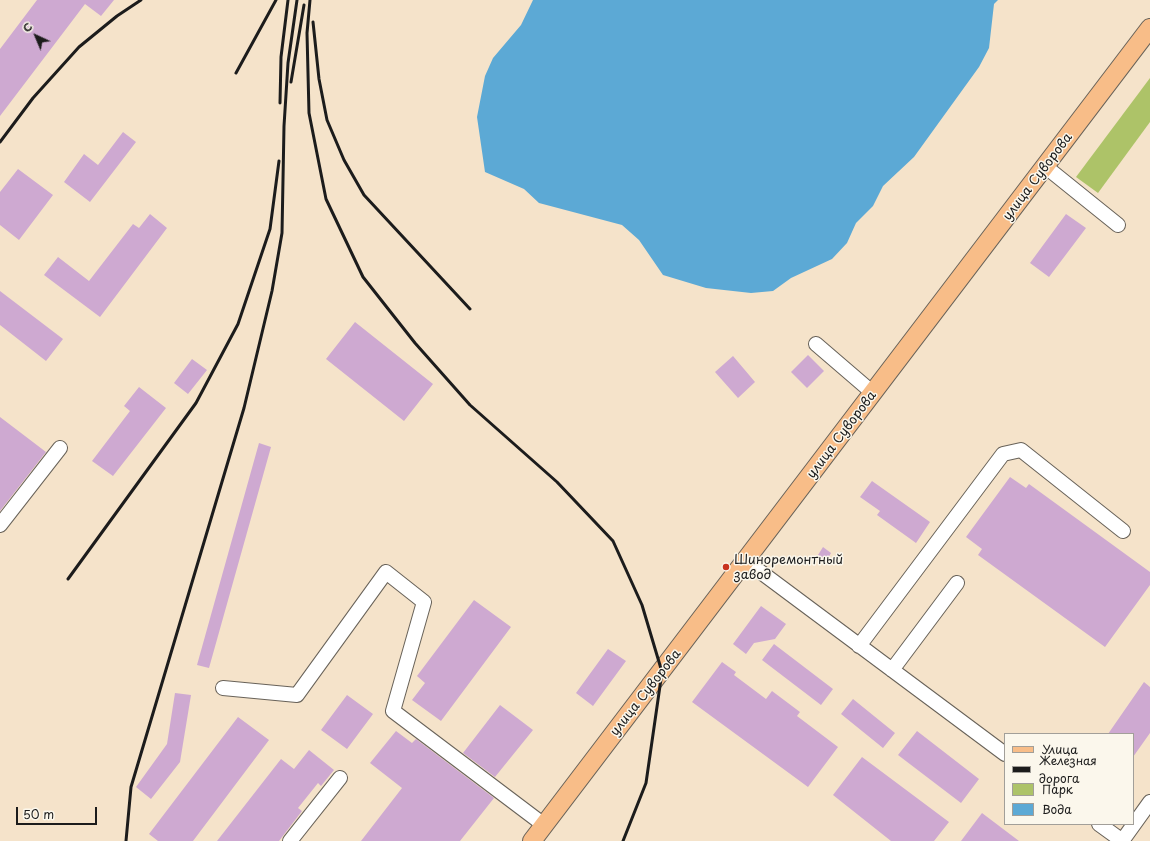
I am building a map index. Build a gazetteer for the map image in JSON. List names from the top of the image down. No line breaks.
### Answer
{"streets":{"main road":["улица Суворова"]},"places":["Шиноремонтный завод"],"legend":["Улица","Железная дорога","Парк","Вода"],"scale_bar":"50 m","north":"top left"}
